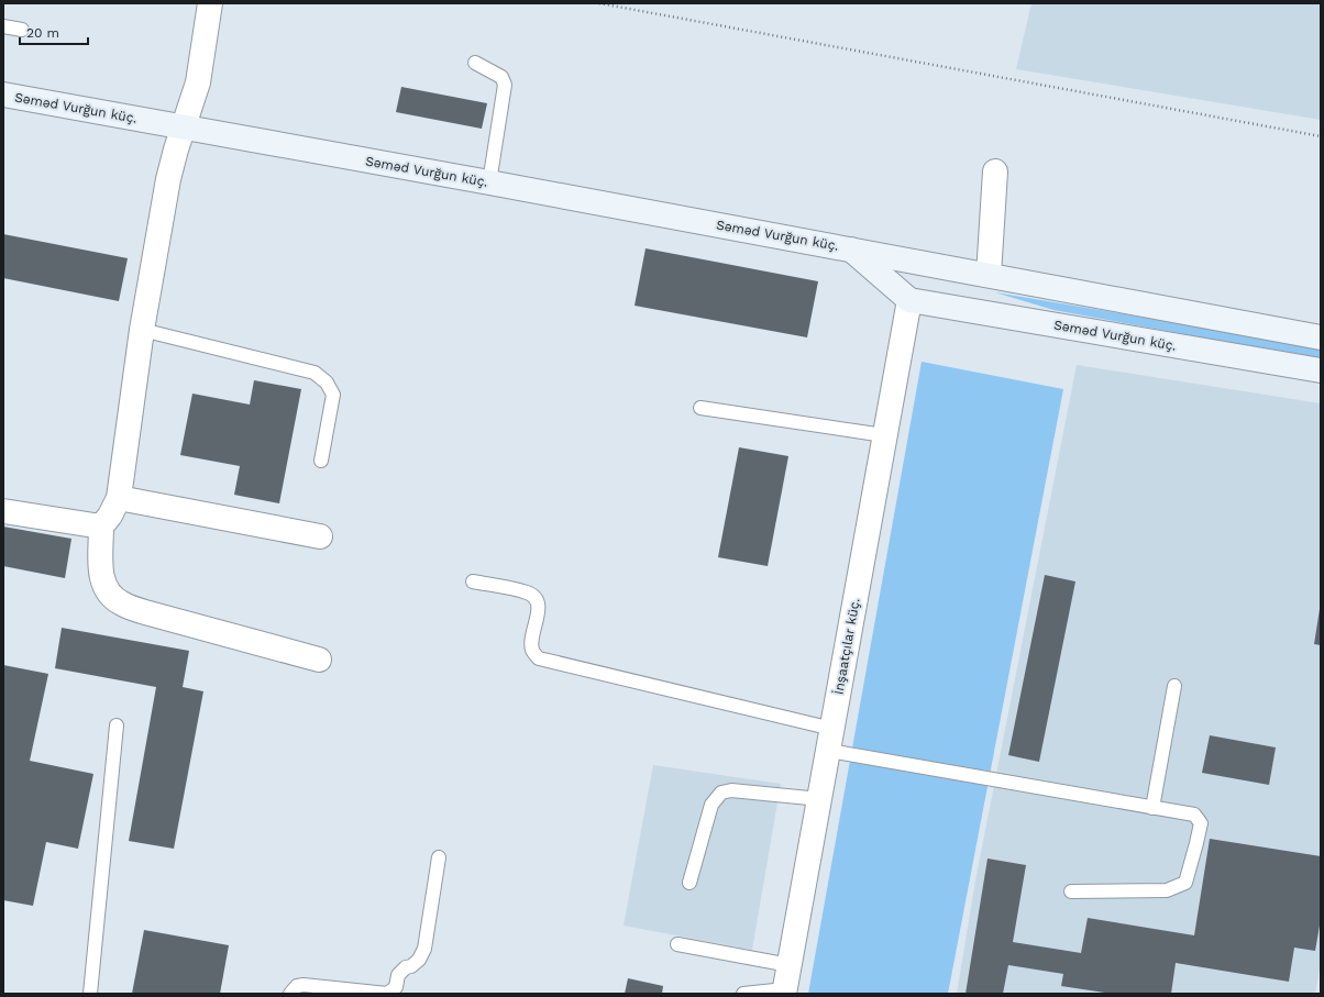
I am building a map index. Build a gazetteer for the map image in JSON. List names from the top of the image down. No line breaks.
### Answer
{"streets":{"main road":["Səməd Vurğun küç."],"street":["İnşaatçılar küç."]},"crossings":[["Səməd Vurğun küç.","İnşaatçılar küç."]],"scale_bar":"20 m"}
